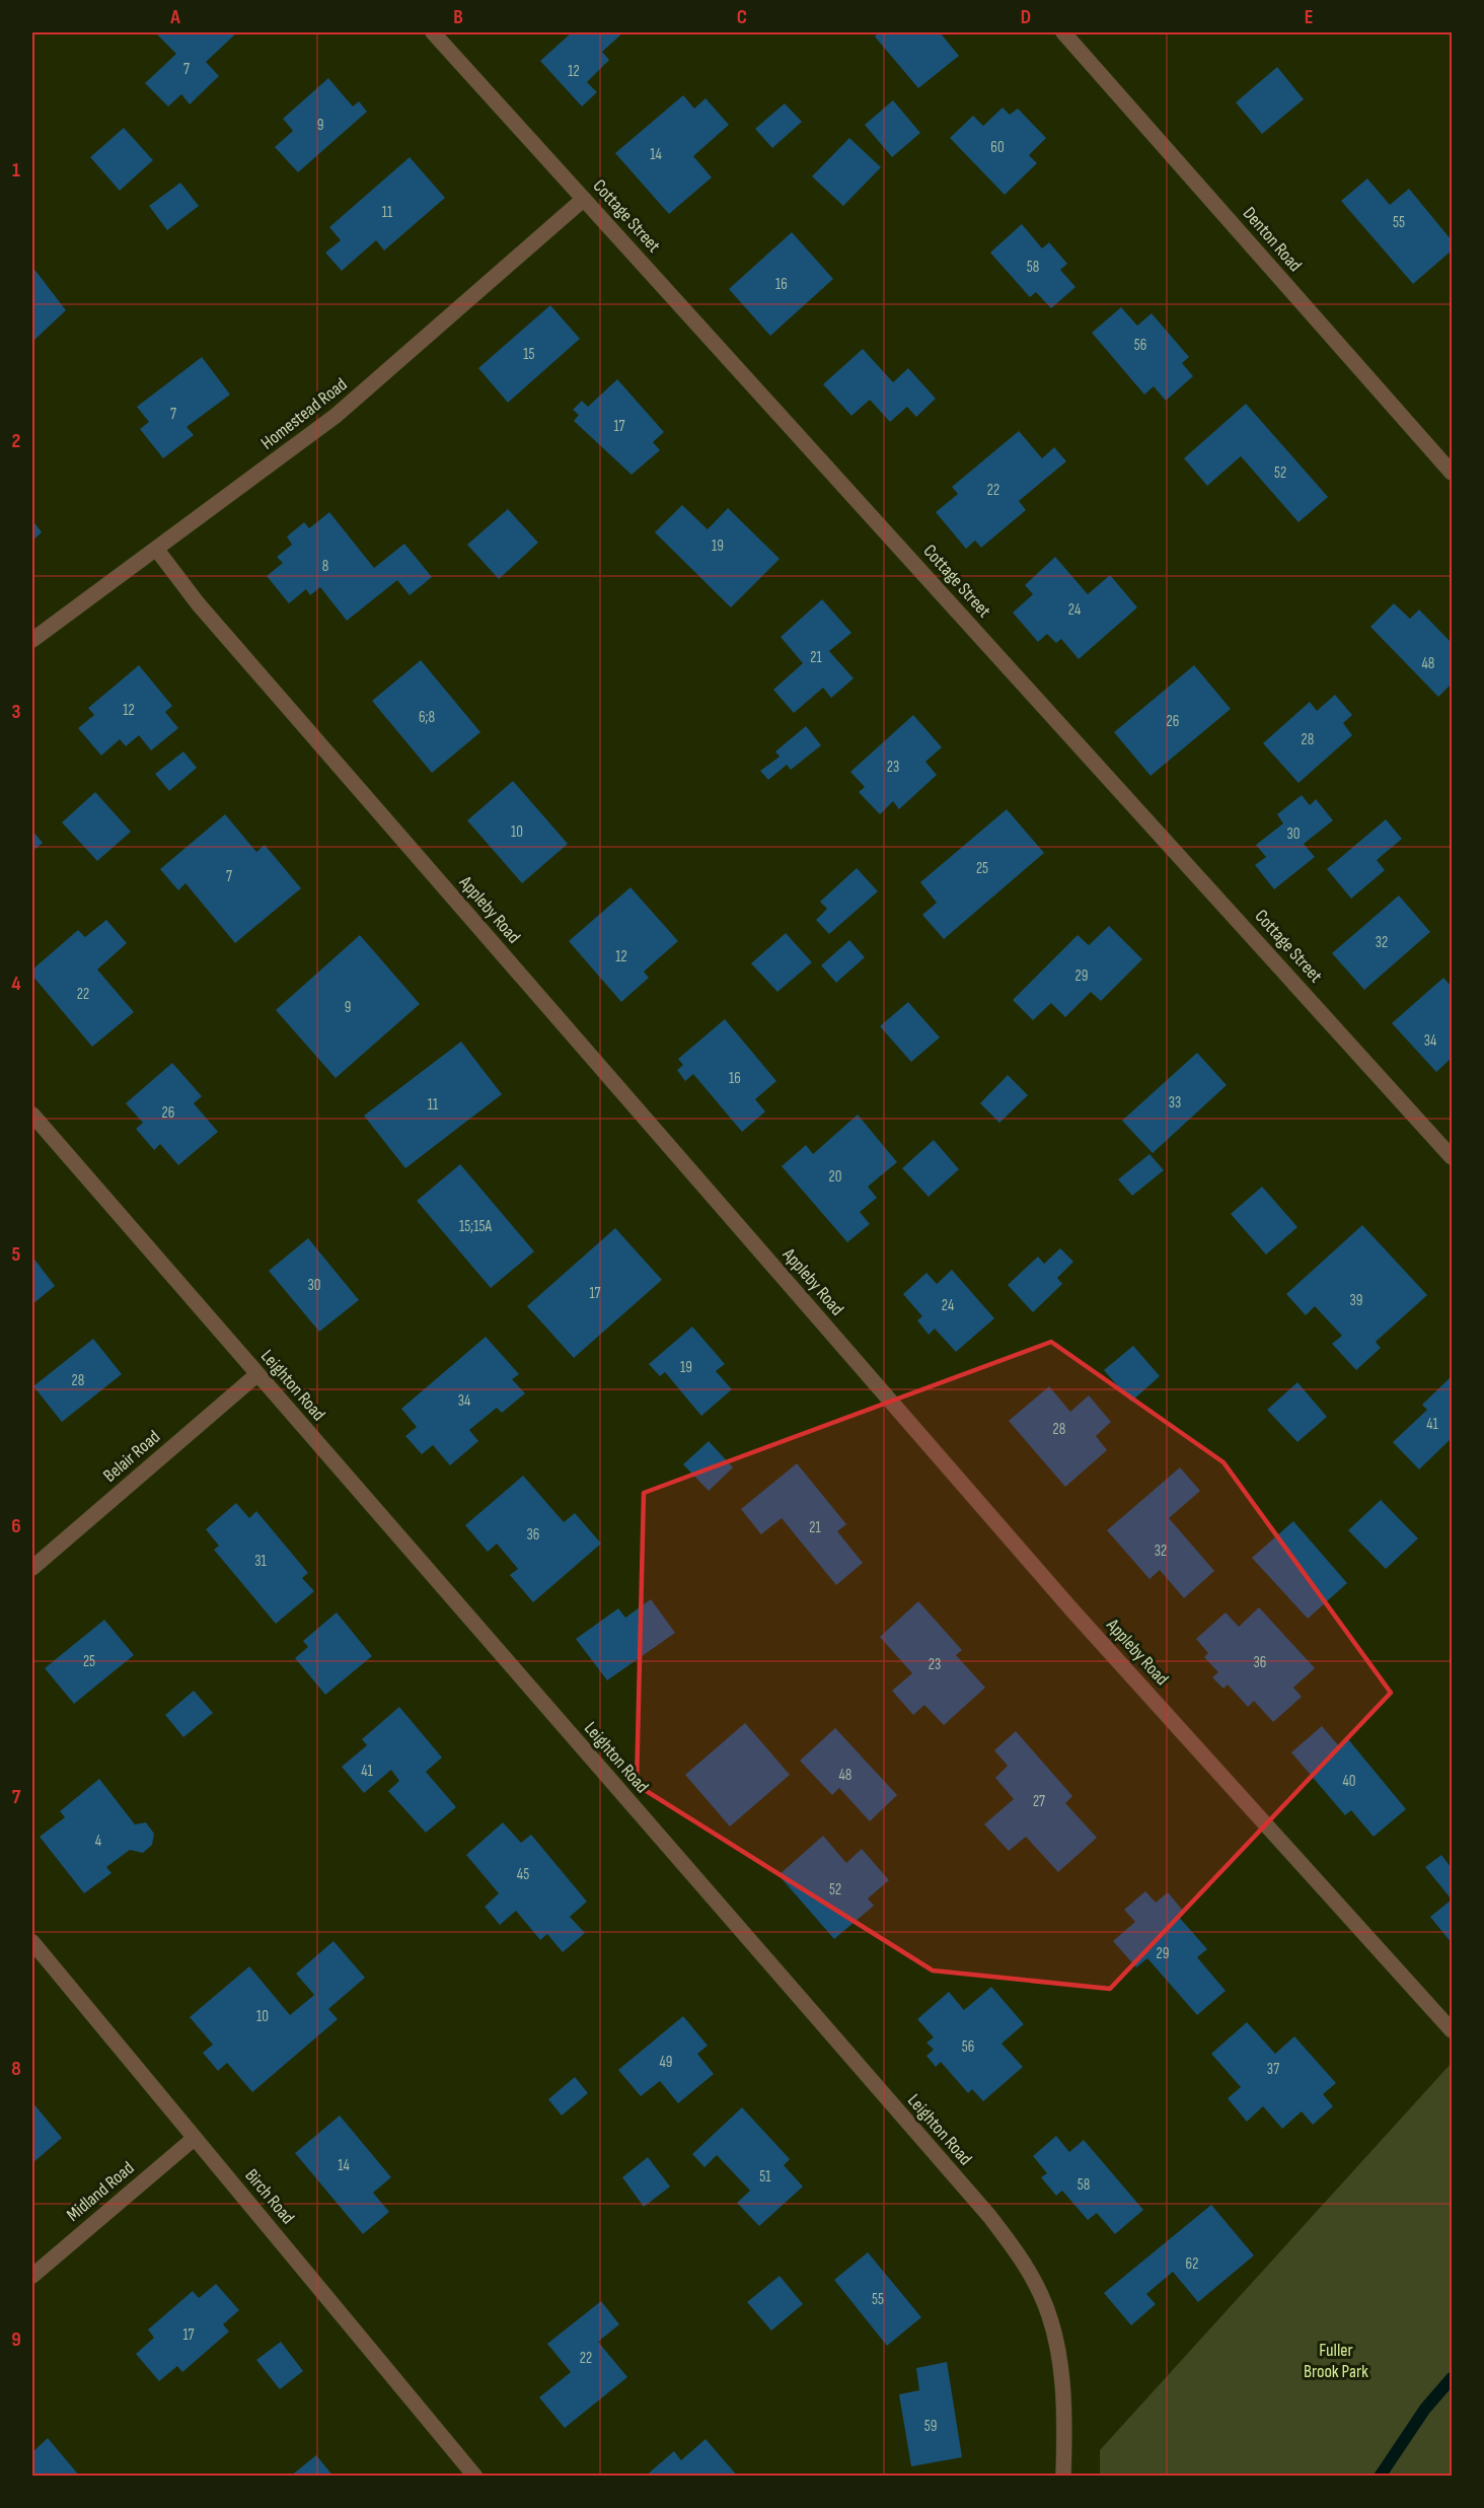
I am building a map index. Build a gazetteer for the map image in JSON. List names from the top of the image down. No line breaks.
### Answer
{"streets":{"street":["Cottage Street","Denton Road","Homestead Road","Appleby Road","Leighton Road","Belair Road","Midland Road","Birch Road"]},"crossings":[["Cottage Street","Homestead Road"],["Homestead Road","Appleby Road"],["Leighton Road","Belair Road"],["Midland Road","Birch Road"]],"parks":["Fuller Brook Park"],"house_numbers":["7","12","9","60","14","11","55","58","16","56","15","7","17","52","22","19","8","24","21","48","12","6;8","26","28","23","10","30","25","7","32","12","29","22","9","34","16","33","11","26","20","15;15A","30","17","39","24","19","28","34","41","28","21","36","32","31","25","36","23","41","48","40","27","4","45","52","29","10","56","49","37","14","51","58","62","55","17","22","59"],"grid":{"columns":["A","B","C","D","E"],"rows":["1","2","3","4","5","6","7","8","9"]}}
